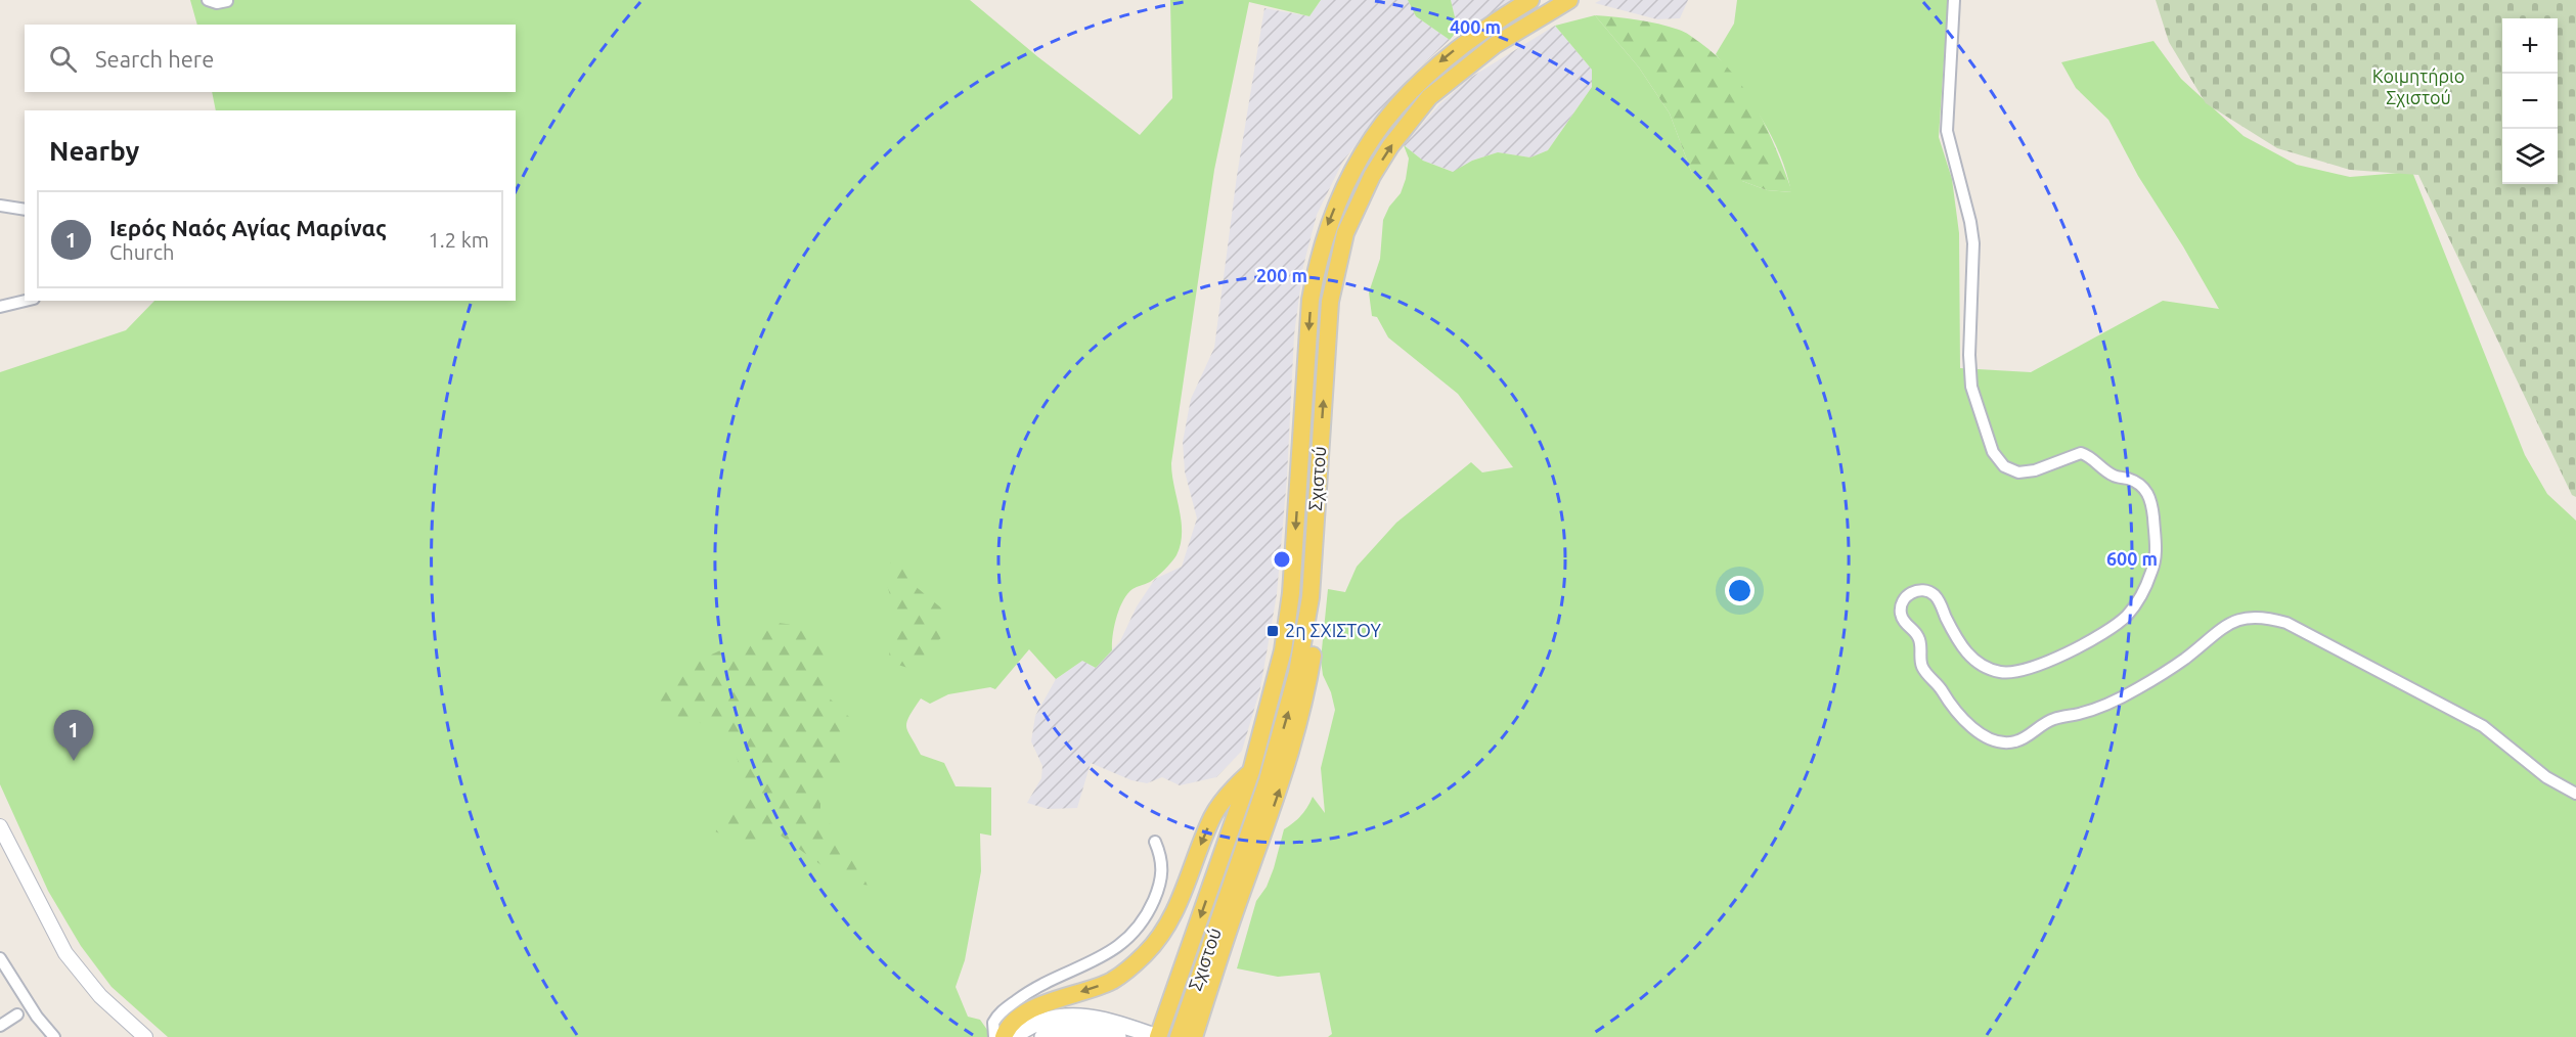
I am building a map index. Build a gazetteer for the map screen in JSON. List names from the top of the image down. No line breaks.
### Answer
{"streets":{"main road":["Σχιστού"]},"parks":["Κοιμητήριο Σχιστού"],"places":{"transit":["2η ΣΧΙΣΤΟΥ"]},"page":{"map_buttons":["+","−"],"search":"Search here","heading":"Nearby","list":[{"mark":"1","name":"Ιερός Ναός Αγίας Μαρίνας","note":"Church","value":"1.2 km"}],"pins":"1"},"rings":["400 m","200 m","600 m"]}
